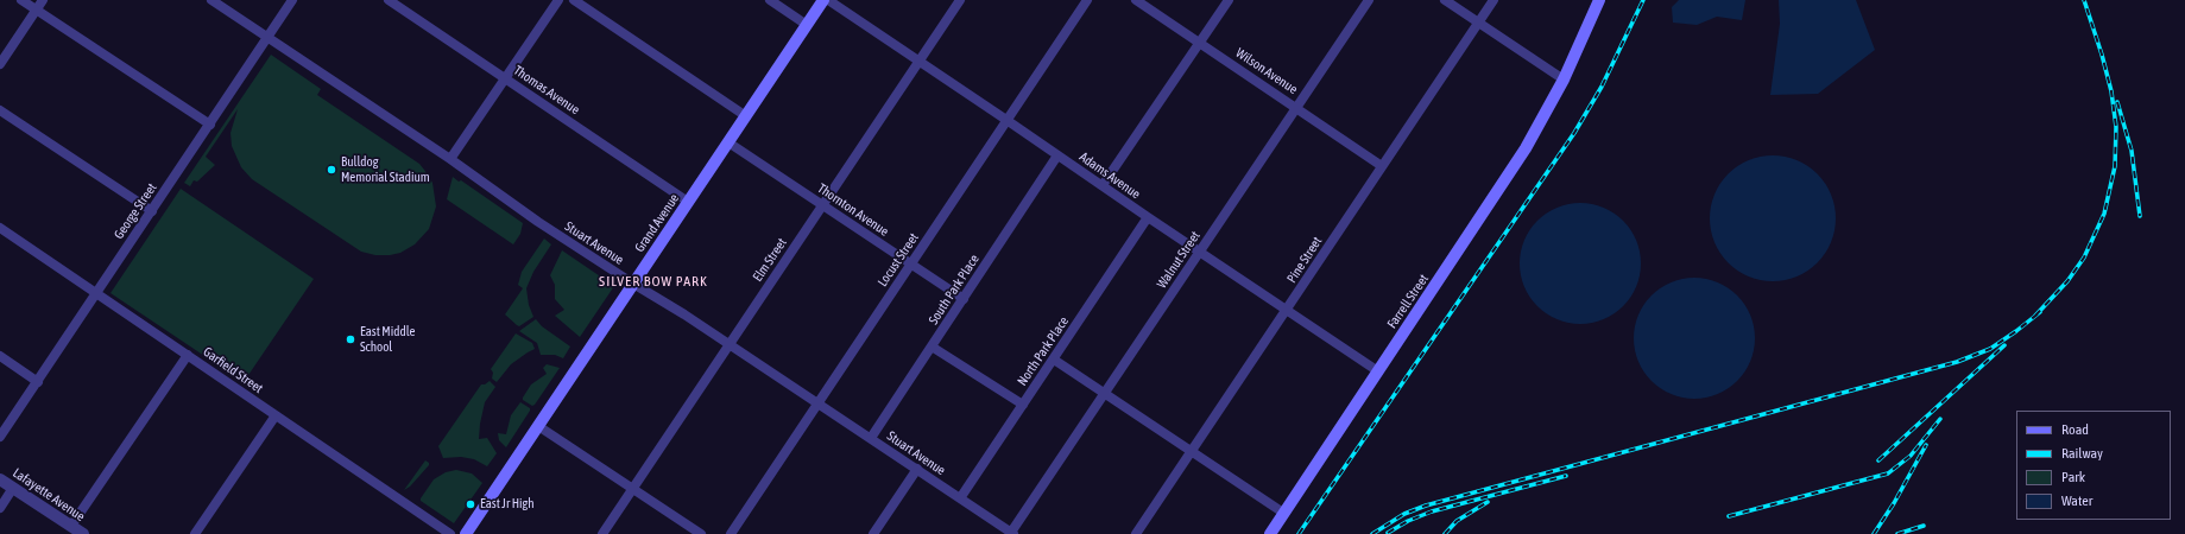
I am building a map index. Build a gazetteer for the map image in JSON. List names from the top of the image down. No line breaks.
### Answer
{"streets":{"main road":["Grand Avenue","Farrell Street"],"street":["Wilson Avenue","Thomas Avenue","Adams Avenue","Thornton Avenue","George Street","Stuart Avenue","Elm Street","Locust Street","Walnut Street","Pine Street","South Park Place","North Park Place","Garfield Street","Lafayette Avenue"]},"crossings":[["Wilson Avenue","Walnut Street"],["Wilson Avenue","Pine Street"],["Thomas Avenue","Grand Avenue"],["Adams Avenue","Elm Street"],["Adams Avenue","Locust Street"],["Adams Avenue","Walnut Street"],["Adams Avenue","Pine Street"],["Adams Avenue","South Park Place"],["Adams Avenue","Farrell Street"],["Adams Avenue","North Park Place"],["Thornton Avenue","Grand Avenue"],["Thornton Avenue","Elm Street"],["Thornton Avenue","Locust Street"],["Thornton Avenue","South Park Place"],["George Street","Stuart Avenue"],["George Street","Garfield Street"],["Grand Avenue","Stuart Avenue"],["Stuart Avenue","Elm Street"],["Stuart Avenue","Locust Street"],["Stuart Avenue","Walnut Street"],["Stuart Avenue","South Park Place"],["Stuart Avenue","North Park Place"]],"districts":["SILVER BOW PARK"],"places":["Bulldog Memorial Stadium","East Middle School","East Jr High"],"legend":["Road","Railway","Park","Water"]}
